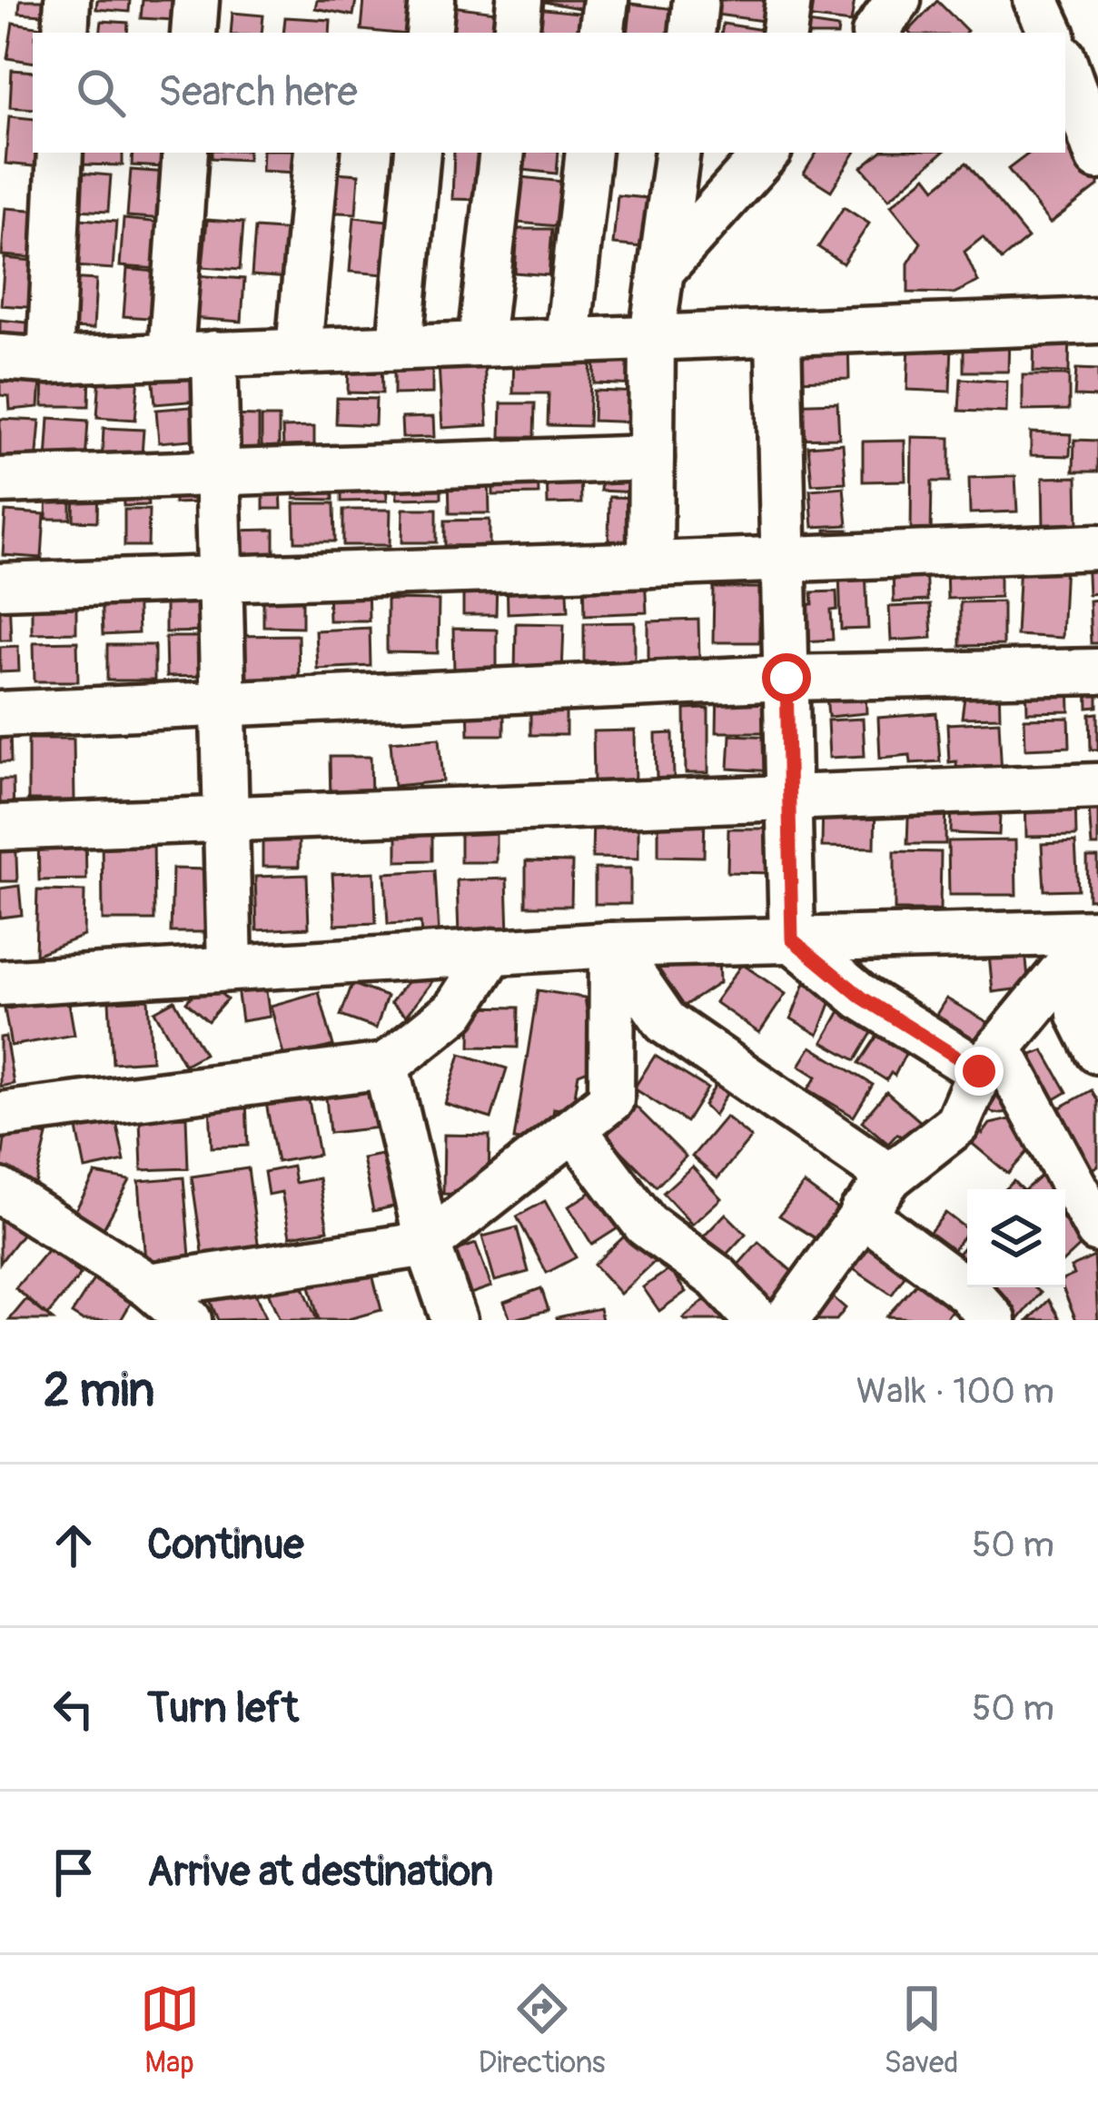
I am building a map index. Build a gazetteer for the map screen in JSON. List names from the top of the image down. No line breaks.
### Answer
{"page":{"search":"Search here","heading":["2 min","Walk · 100 m"],"list":[["Continue","50 m"],["Turn left","50 m"],"Arrive at destination"],"nav":["Map","Directions","Saved"]}}
